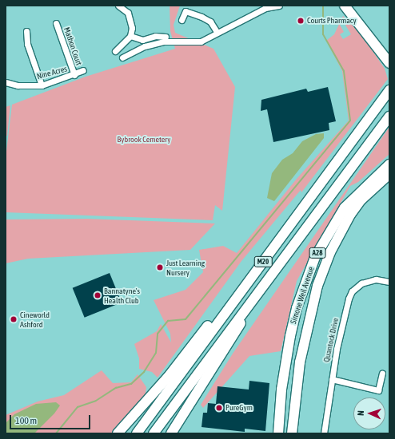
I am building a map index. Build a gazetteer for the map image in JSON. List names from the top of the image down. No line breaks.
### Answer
{"streets":{"highway":["A28","M20","Simone Weil Avenue"],"street":["Mathon Court","Nine Acres","Quantock Drive"]},"crossings":[["Mathon Court","Nine Acres"]],"parks":["Bybrook Cemetery"],"places":["Courts Pharmacy","Just Learning Nursery","Bannatyne's Health Club","Cineworld Ashford","PureGym"],"scale_bar":"100 m","north":"left"}
